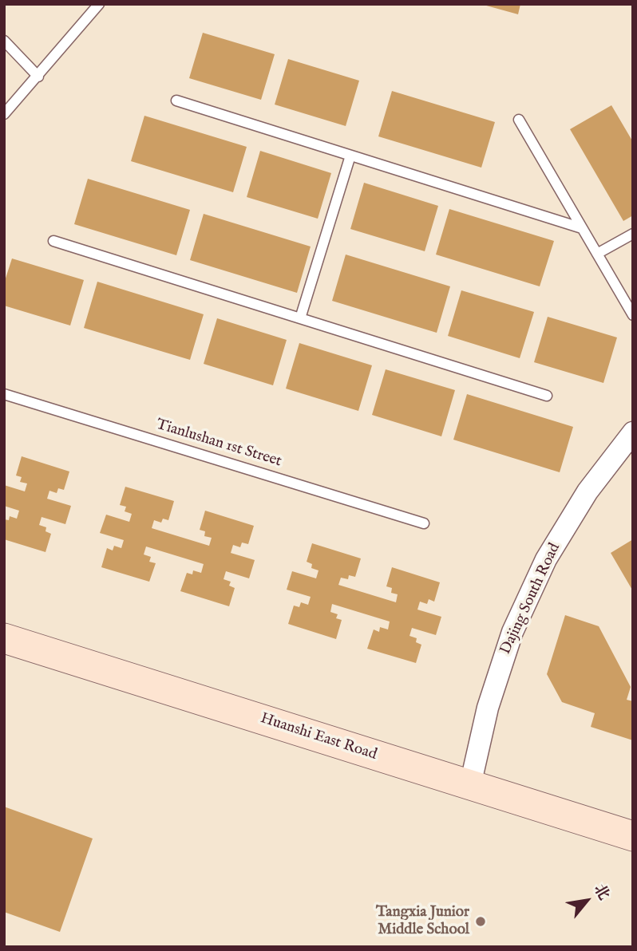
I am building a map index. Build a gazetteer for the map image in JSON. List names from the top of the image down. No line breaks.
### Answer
{"streets":{"street":["Dajing South Road","Huanshi East Road"],"lane":["Tianlushan 1st Street"]},"crossings":[["Dajing South Road","Huanshi East Road"]],"places":["Tangxia Junior Middle School"],"north":"top right"}
